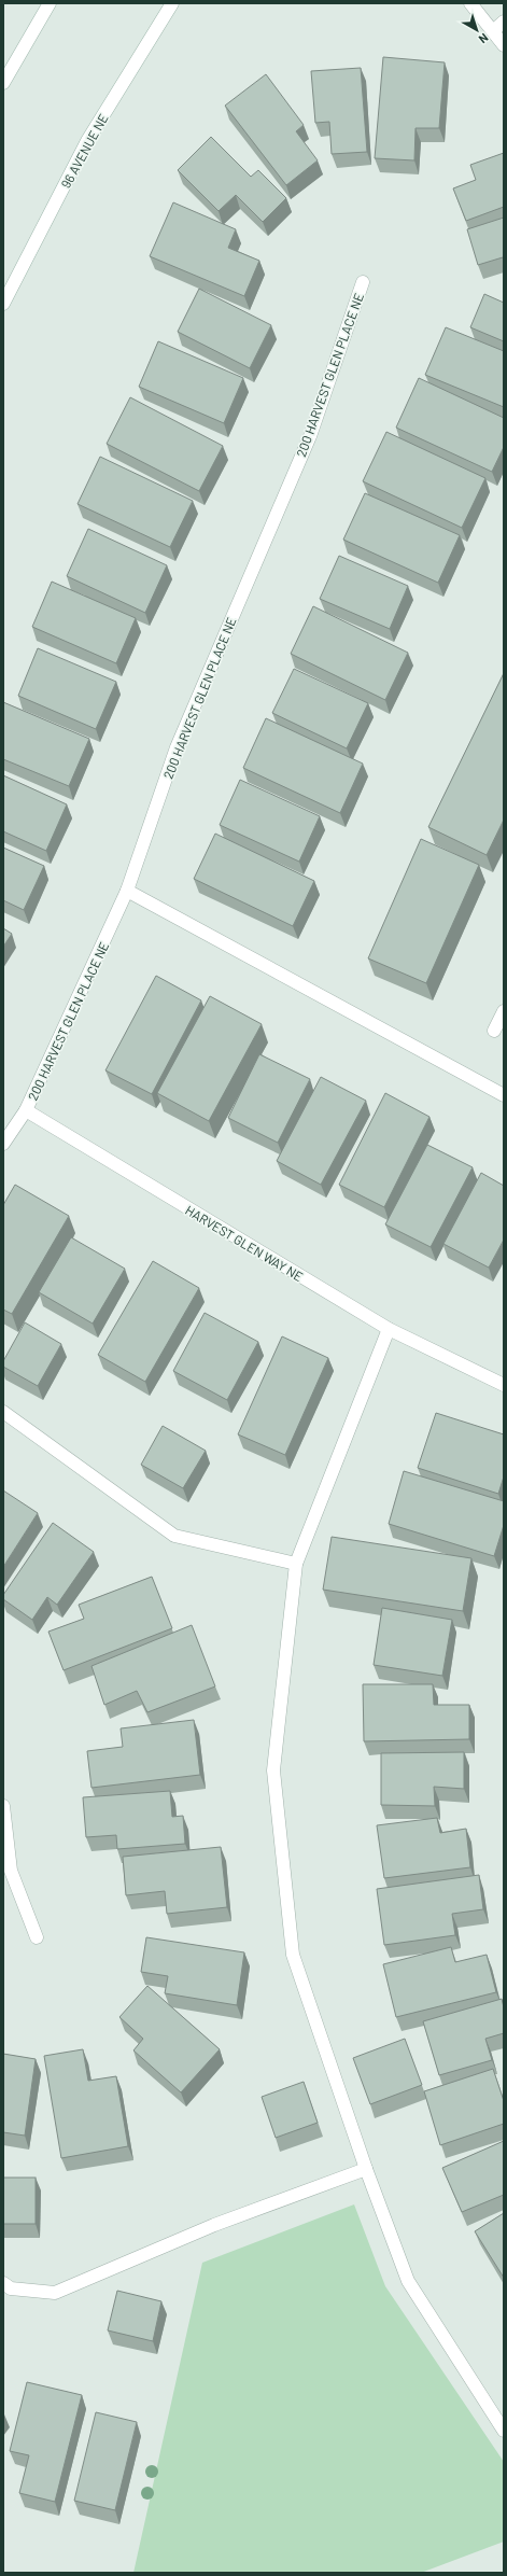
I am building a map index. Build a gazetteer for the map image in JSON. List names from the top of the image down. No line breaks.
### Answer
{"streets":{"street":["96 AVENUE NE","200 HARVEST GLEN PLACE NE","HARVEST GLEN WAY NE"]},"crossings":[["200 HARVEST GLEN PLACE NE","HARVEST GLEN WAY NE"]],"north":"bottom right"}
